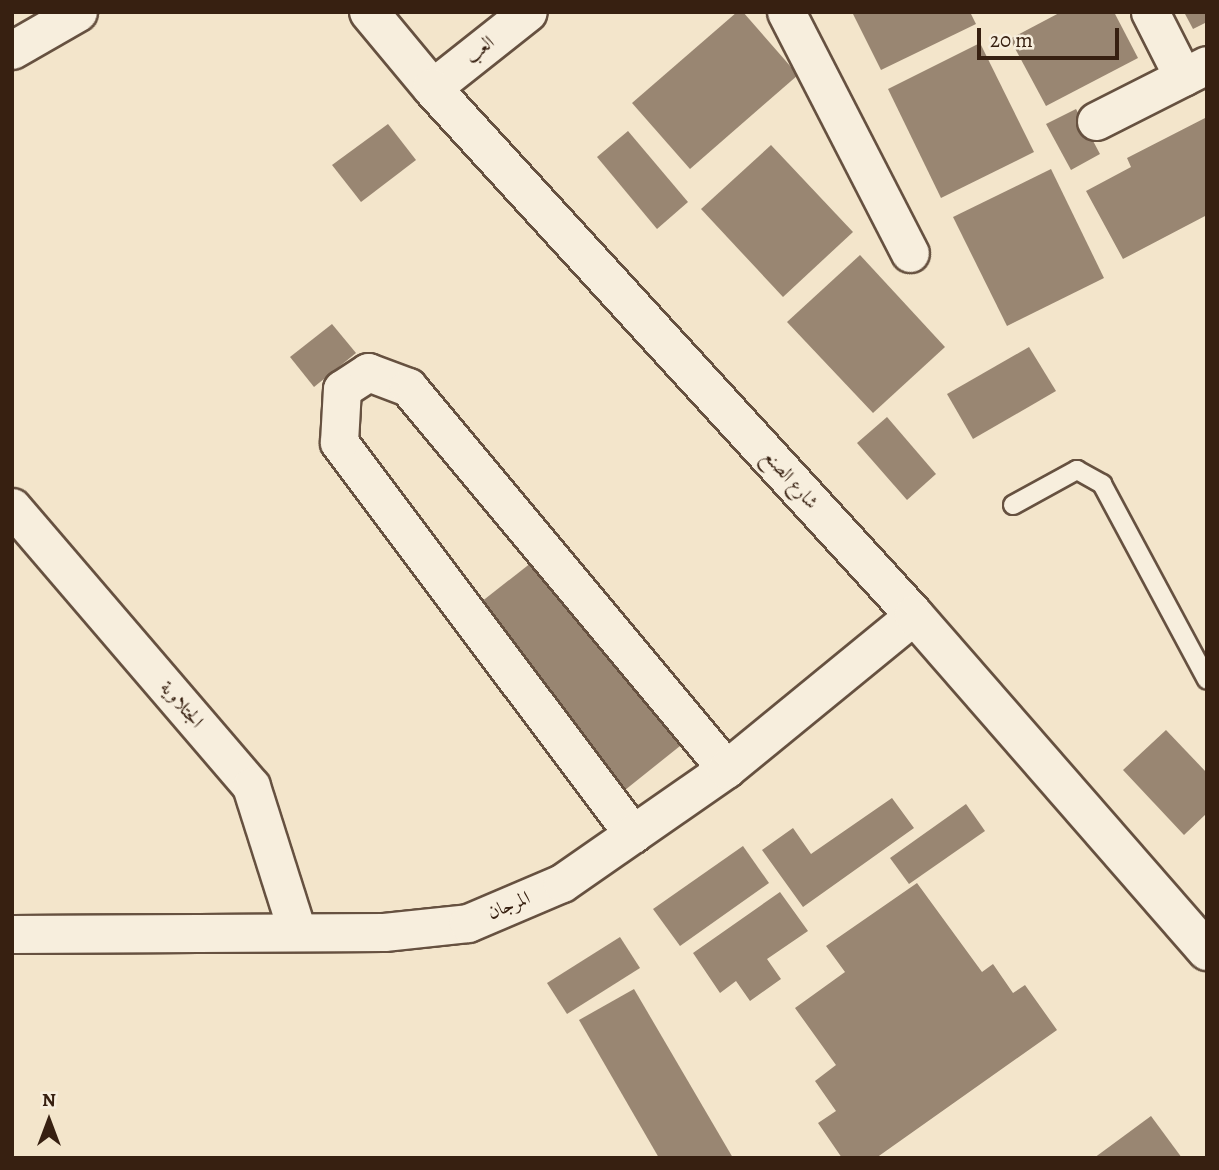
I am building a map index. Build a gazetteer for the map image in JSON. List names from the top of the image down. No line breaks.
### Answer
{"streets":{"street":["العب","شارع الصنع","الجتلاوية","المرجان"]},"crossings":[["العب","شارع الصنع"],["شارع الصنع","المرجان"],["الجتلاوية","المرجان"]],"scale_bar":"20 m","north":"top"}
